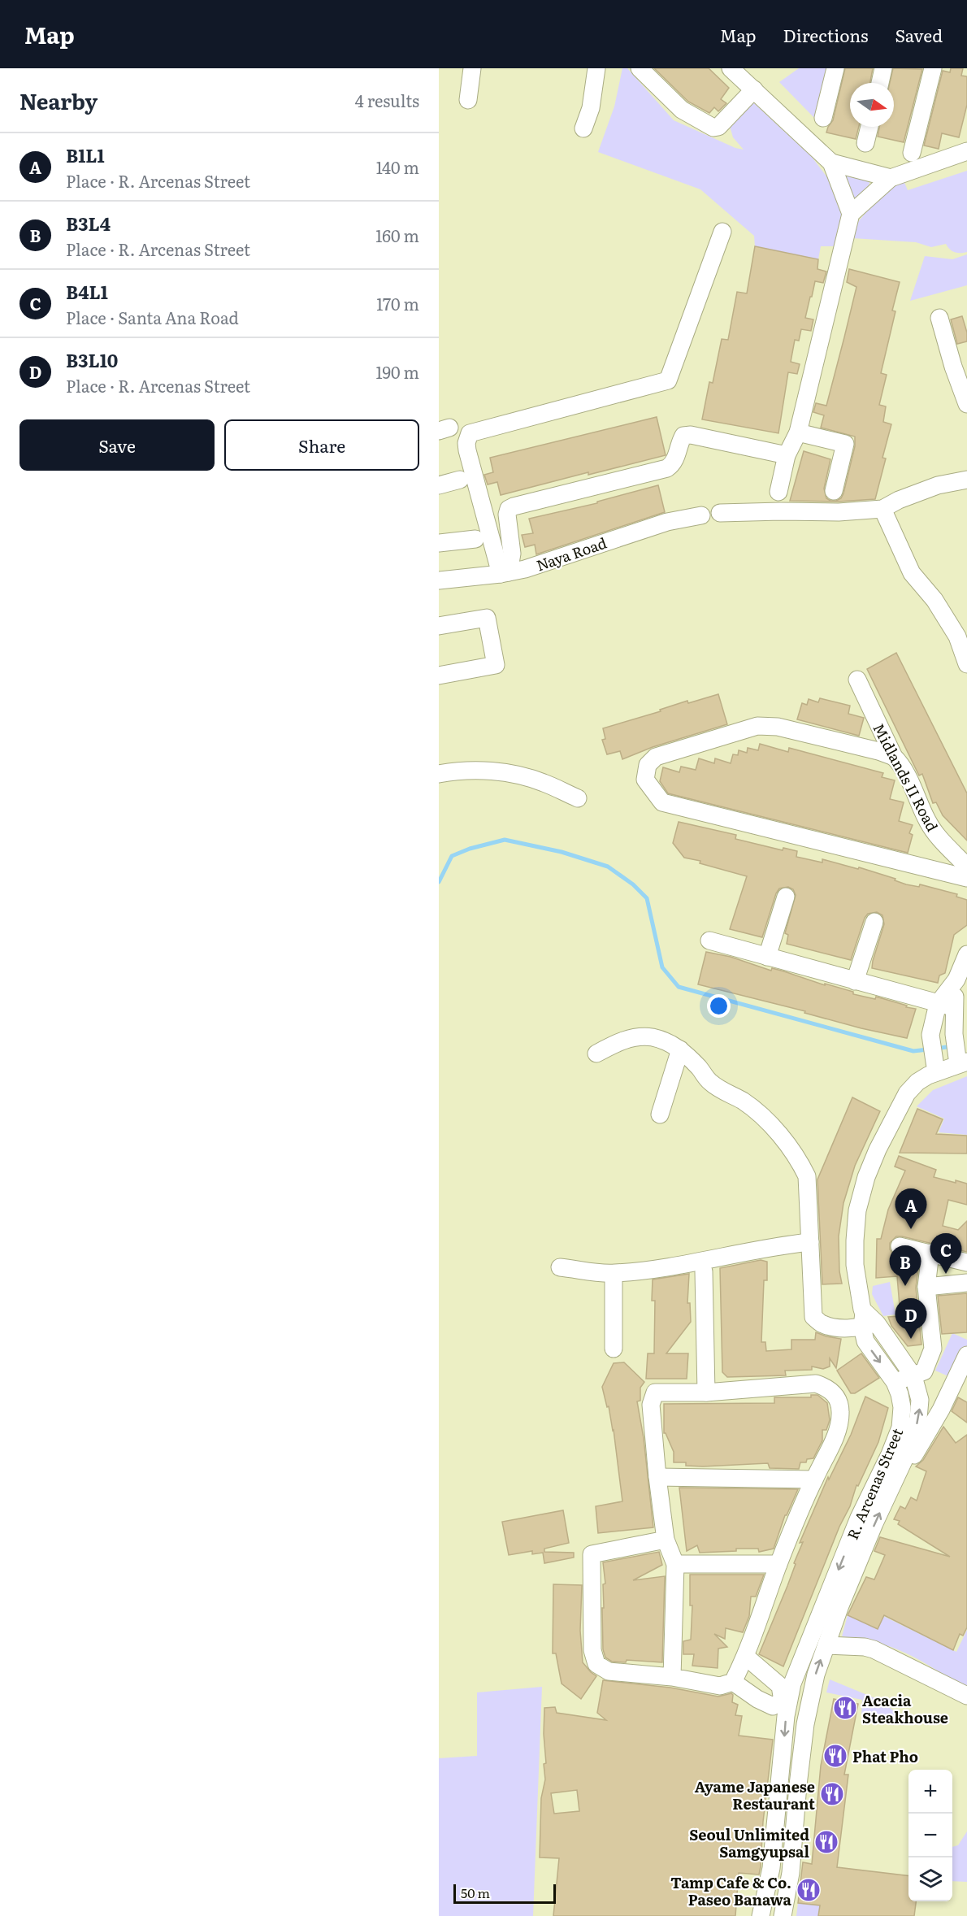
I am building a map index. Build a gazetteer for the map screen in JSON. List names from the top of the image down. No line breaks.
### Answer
{"streets":{"street":["Naya Road","Midlands II Road","R. Arcenas Street"]},"places":{"restaurant":["Acacia Steakhouse","Phat Pho","Ayame Japanese Restaurant","Seoul Unlimited Samgyupsal","Tamp Cafe & Co. Paseo Banawa"]},"scale_bar":"50 m","north":"right","page":{"header":"Map","nav":["Map","Directions","Saved"],"heading":["Nearby","4 results"],"list":[{"mark":"A","name":"B1L1","note":"Place · R. Arcenas Street","value":"140 m"},{"mark":"B","name":"B3L4","note":"Place · R. Arcenas Street","value":"160 m"},{"mark":"C","name":"B4L1","note":"Place · Santa Ana Road","value":"170 m"},{"mark":"D","name":"B3L10","note":"Place · R. Arcenas Street","value":"190 m"}],"buttons":["Save","Share"],"pins":["A","C","B","D"],"map_buttons":["+","−"],"scale":"50 m"}}
